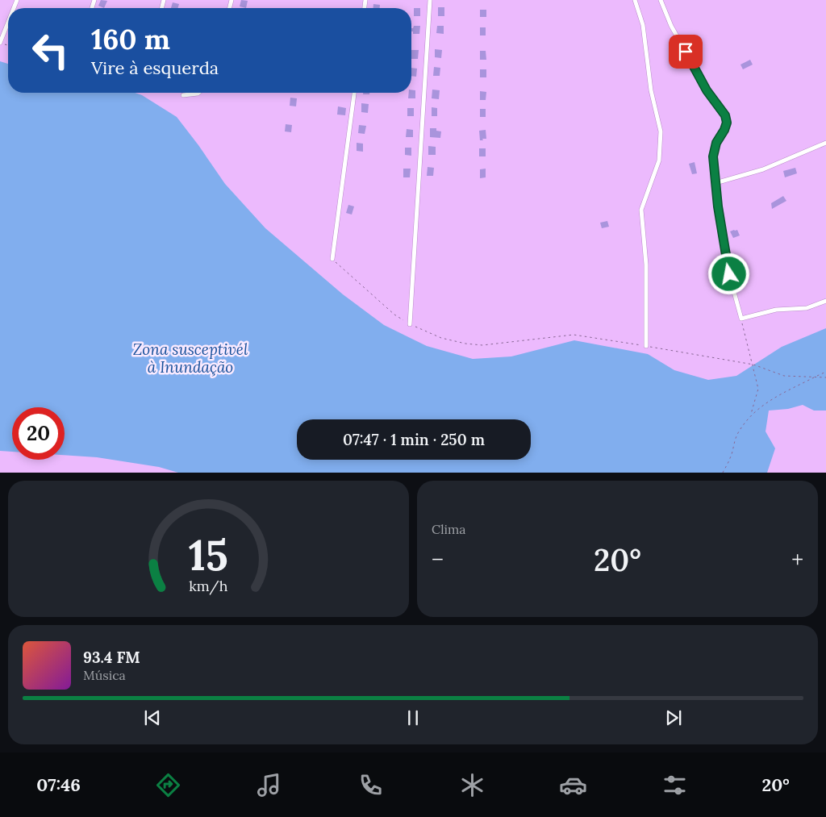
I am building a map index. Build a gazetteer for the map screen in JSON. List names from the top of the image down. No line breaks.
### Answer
{"water":["Zona susceptivél à Inundação"],"page":{"turn":["160 m","Vire à esquerda"],"limit":"20","trip":"07:47 · 1 min · 250 m","tile":"Clima","heat":["−","20°","+"],"song":["93.4 FM","Música"],"tabs":["07:46","20°"],"gauge":["15","km/h"]}}
